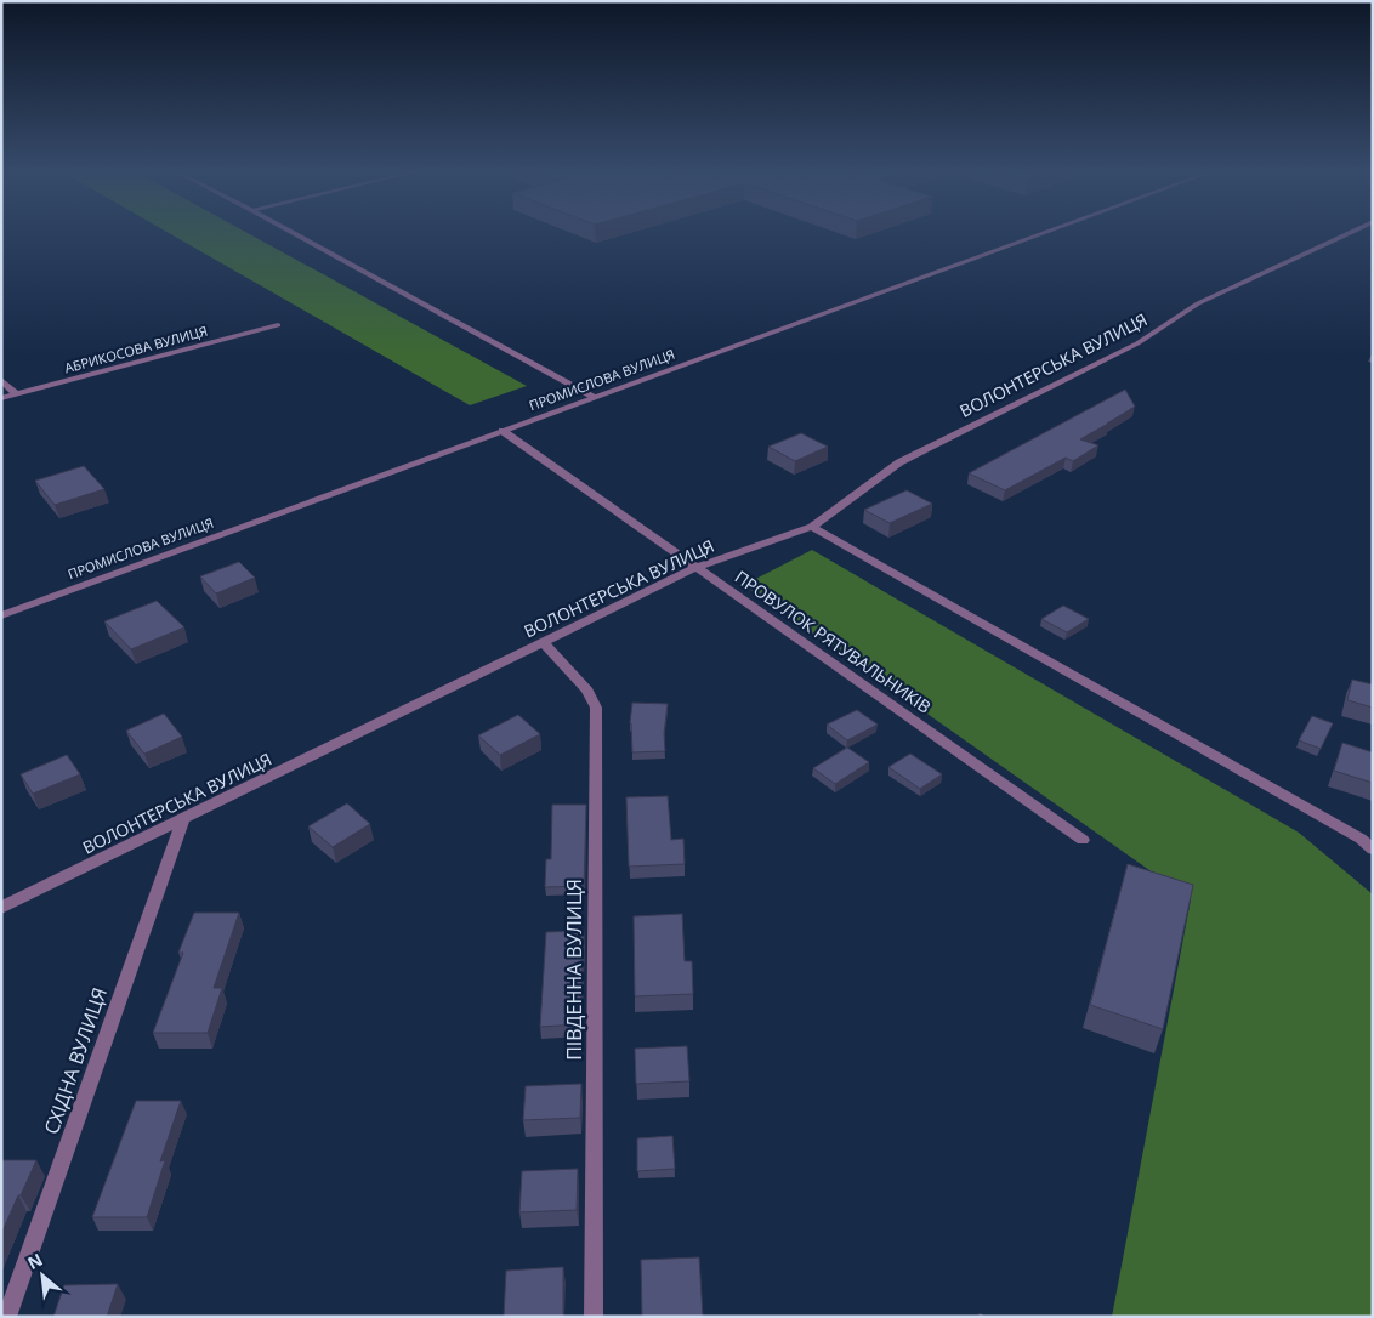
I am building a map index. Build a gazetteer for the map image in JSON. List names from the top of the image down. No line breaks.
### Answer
{"streets":{"street":["АБРИКОСОВА ВУЛИЦЯ","ВОЛОНТЕРСЬКА ВУЛИЦЯ","ПРОМИСЛОВА ВУЛИЦЯ","ПРОВУЛОК РЯТУВАЛЬНИКІВ","ПІВДЕННА ВУЛИЦЯ","СХІДНА ВУЛИЦЯ"]},"crossings":[["ВОЛОНТЕРСЬКА ВУЛИЦЯ","ПРОВУЛОК РЯТУВАЛЬНИКІВ"],["ВОЛОНТЕРСЬКА ВУЛИЦЯ","ПІВДЕННА ВУЛИЦЯ"],["ВОЛОНТЕРСЬКА ВУЛИЦЯ","СХІДНА ВУЛИЦЯ"],["ПРОМИСЛОВА ВУЛИЦЯ","ПРОВУЛОК РЯТУВАЛЬНИКІВ"]],"north":"top left"}
